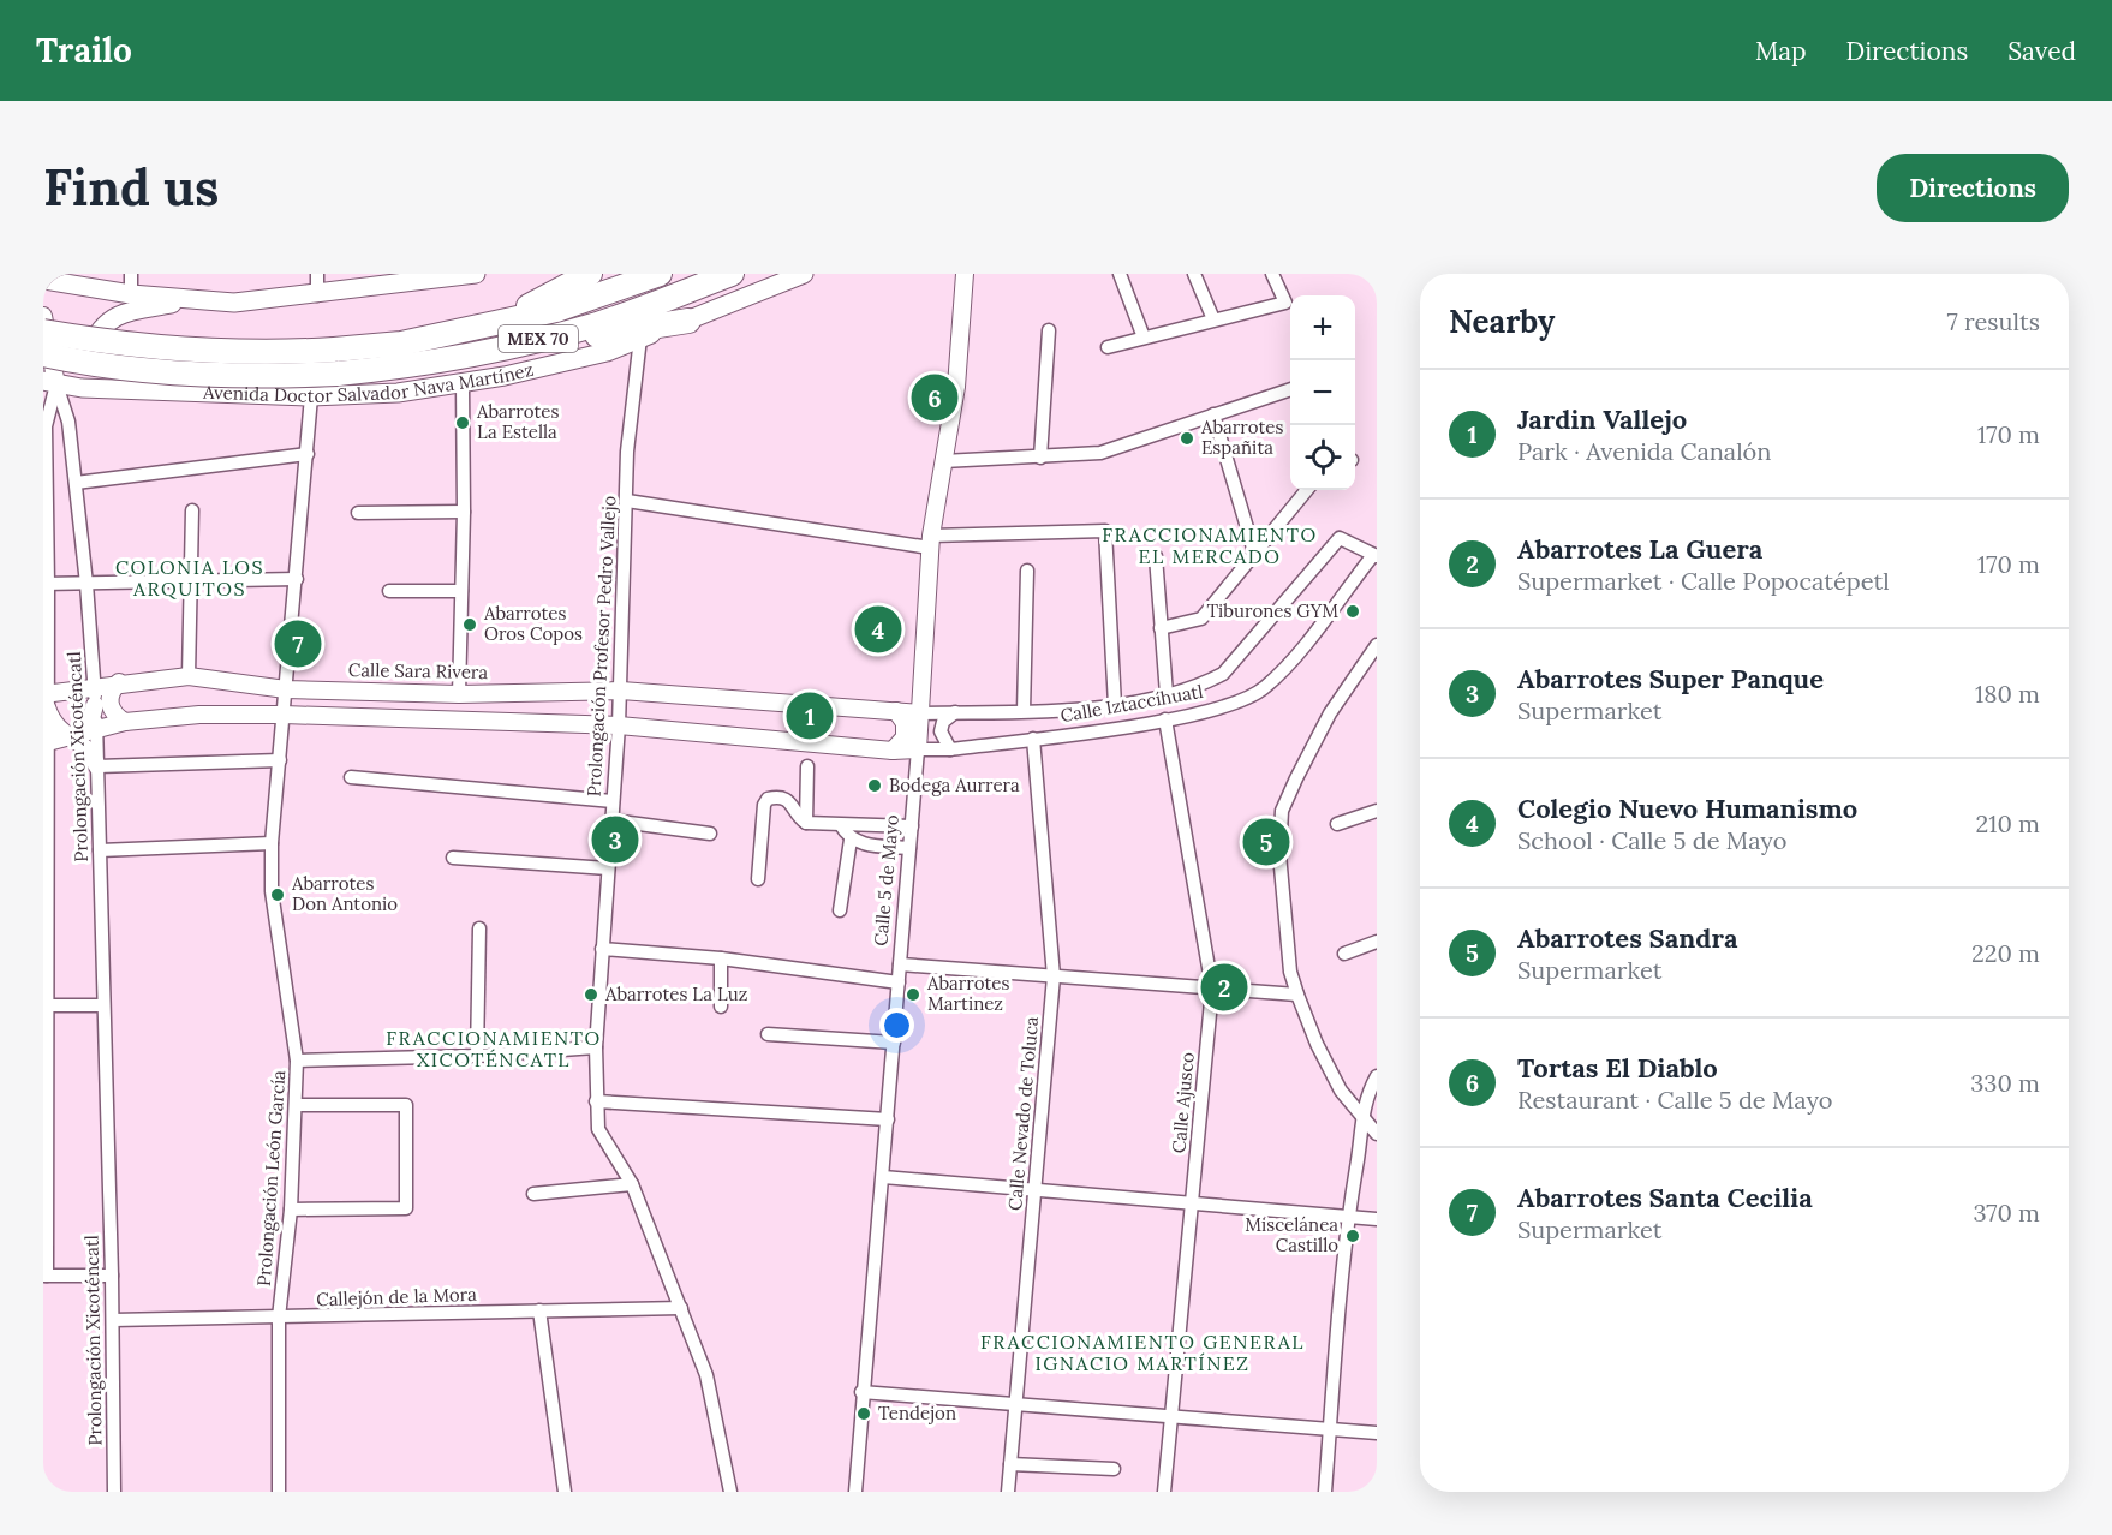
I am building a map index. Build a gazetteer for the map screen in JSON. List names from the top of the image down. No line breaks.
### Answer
{"streets":{"highway":["MEX 70","Avenida Doctor Salvador Nava Martínez"],"street":["Prolongación Profesor Pedro Vallejo","Calle Sara Rivera","Calle Iztaccíhuatl","Prolongación Xicoténcatl","Calle 5 de Mayo","Calle Ajusco","Calle Nevado de Toluca","Prolongación León García","Callejón de la Mora"]},"crossings":[["Avenida Doctor Salvador Nava Martínez","Prolongación Profesor Pedro Vallejo"],["Avenida Doctor Salvador Nava Martínez","Prolongación Xicoténcatl"],["Avenida Doctor Salvador Nava Martínez","Prolongación León García"],["Prolongación Profesor Pedro Vallejo","Calle Sara Rivera"],["Prolongación Profesor Pedro Vallejo","Callejón de la Mora"],["Calle Sara Rivera","Calle Iztaccíhuatl"],["Calle Sara Rivera","Prolongación Xicoténcatl"],["Calle Sara Rivera","Calle 5 de Mayo"],["Calle Sara Rivera","Prolongación León García"],["Calle Iztaccíhuatl","Calle 5 de Mayo"],["Calle Iztaccíhuatl","Calle Ajusco"],["Calle Iztaccíhuatl","Calle Nevado de Toluca"],["Prolongación Xicoténcatl","Callejón de la Mora"],["Prolongación León García","Callejón de la Mora"]],"districts":["FRACCIONAMIENTO EL MERCADO","COLONIA LOS ARQUITOS","FRACCIONAMIENTO XICOTÉNCATL","FRACCIONAMIENTO GENERAL IGNACIO MARTÍNEZ"],"places":["Abarrotes La Estella","Abarrotes Españita","Tiburones GYM","Abarrotes Oros Copos","Bodega Aurrera","Abarrotes Don Antonio","Abarrotes La Luz","Abarrotes Martinez","Miscelánea Castillo","Tendejon"],"page":{"header":"Trailo","nav":["Map","Directions","Saved"],"buttons":"Directions","title":"Find us","heading":["Nearby","7 results"],"map_buttons":["+","−"],"list":[{"mark":"1","name":"Jardin Vallejo","note":"Park · Avenida Canalón","value":"170 m"},{"mark":"2","name":"Abarrotes La Guera","note":"Supermarket · Calle Popocatépetl","value":"170 m"},{"mark":"3","name":"Abarrotes Super Panque","note":"Supermarket","value":"180 m"},{"mark":"4","name":"Colegio Nuevo Humanismo","note":"School · Calle 5 de Mayo","value":"210 m"},{"mark":"5","name":"Abarrotes Sandra","note":"Supermarket","value":"220 m"},{"mark":"6","name":"Tortas El Diablo","note":"Restaurant · Calle 5 de Mayo","value":"330 m"},{"mark":"7","name":"Abarrotes Santa Cecilia","note":"Supermarket","value":"370 m"}],"pins":["6","4","7","1","3","5","2"]}}
